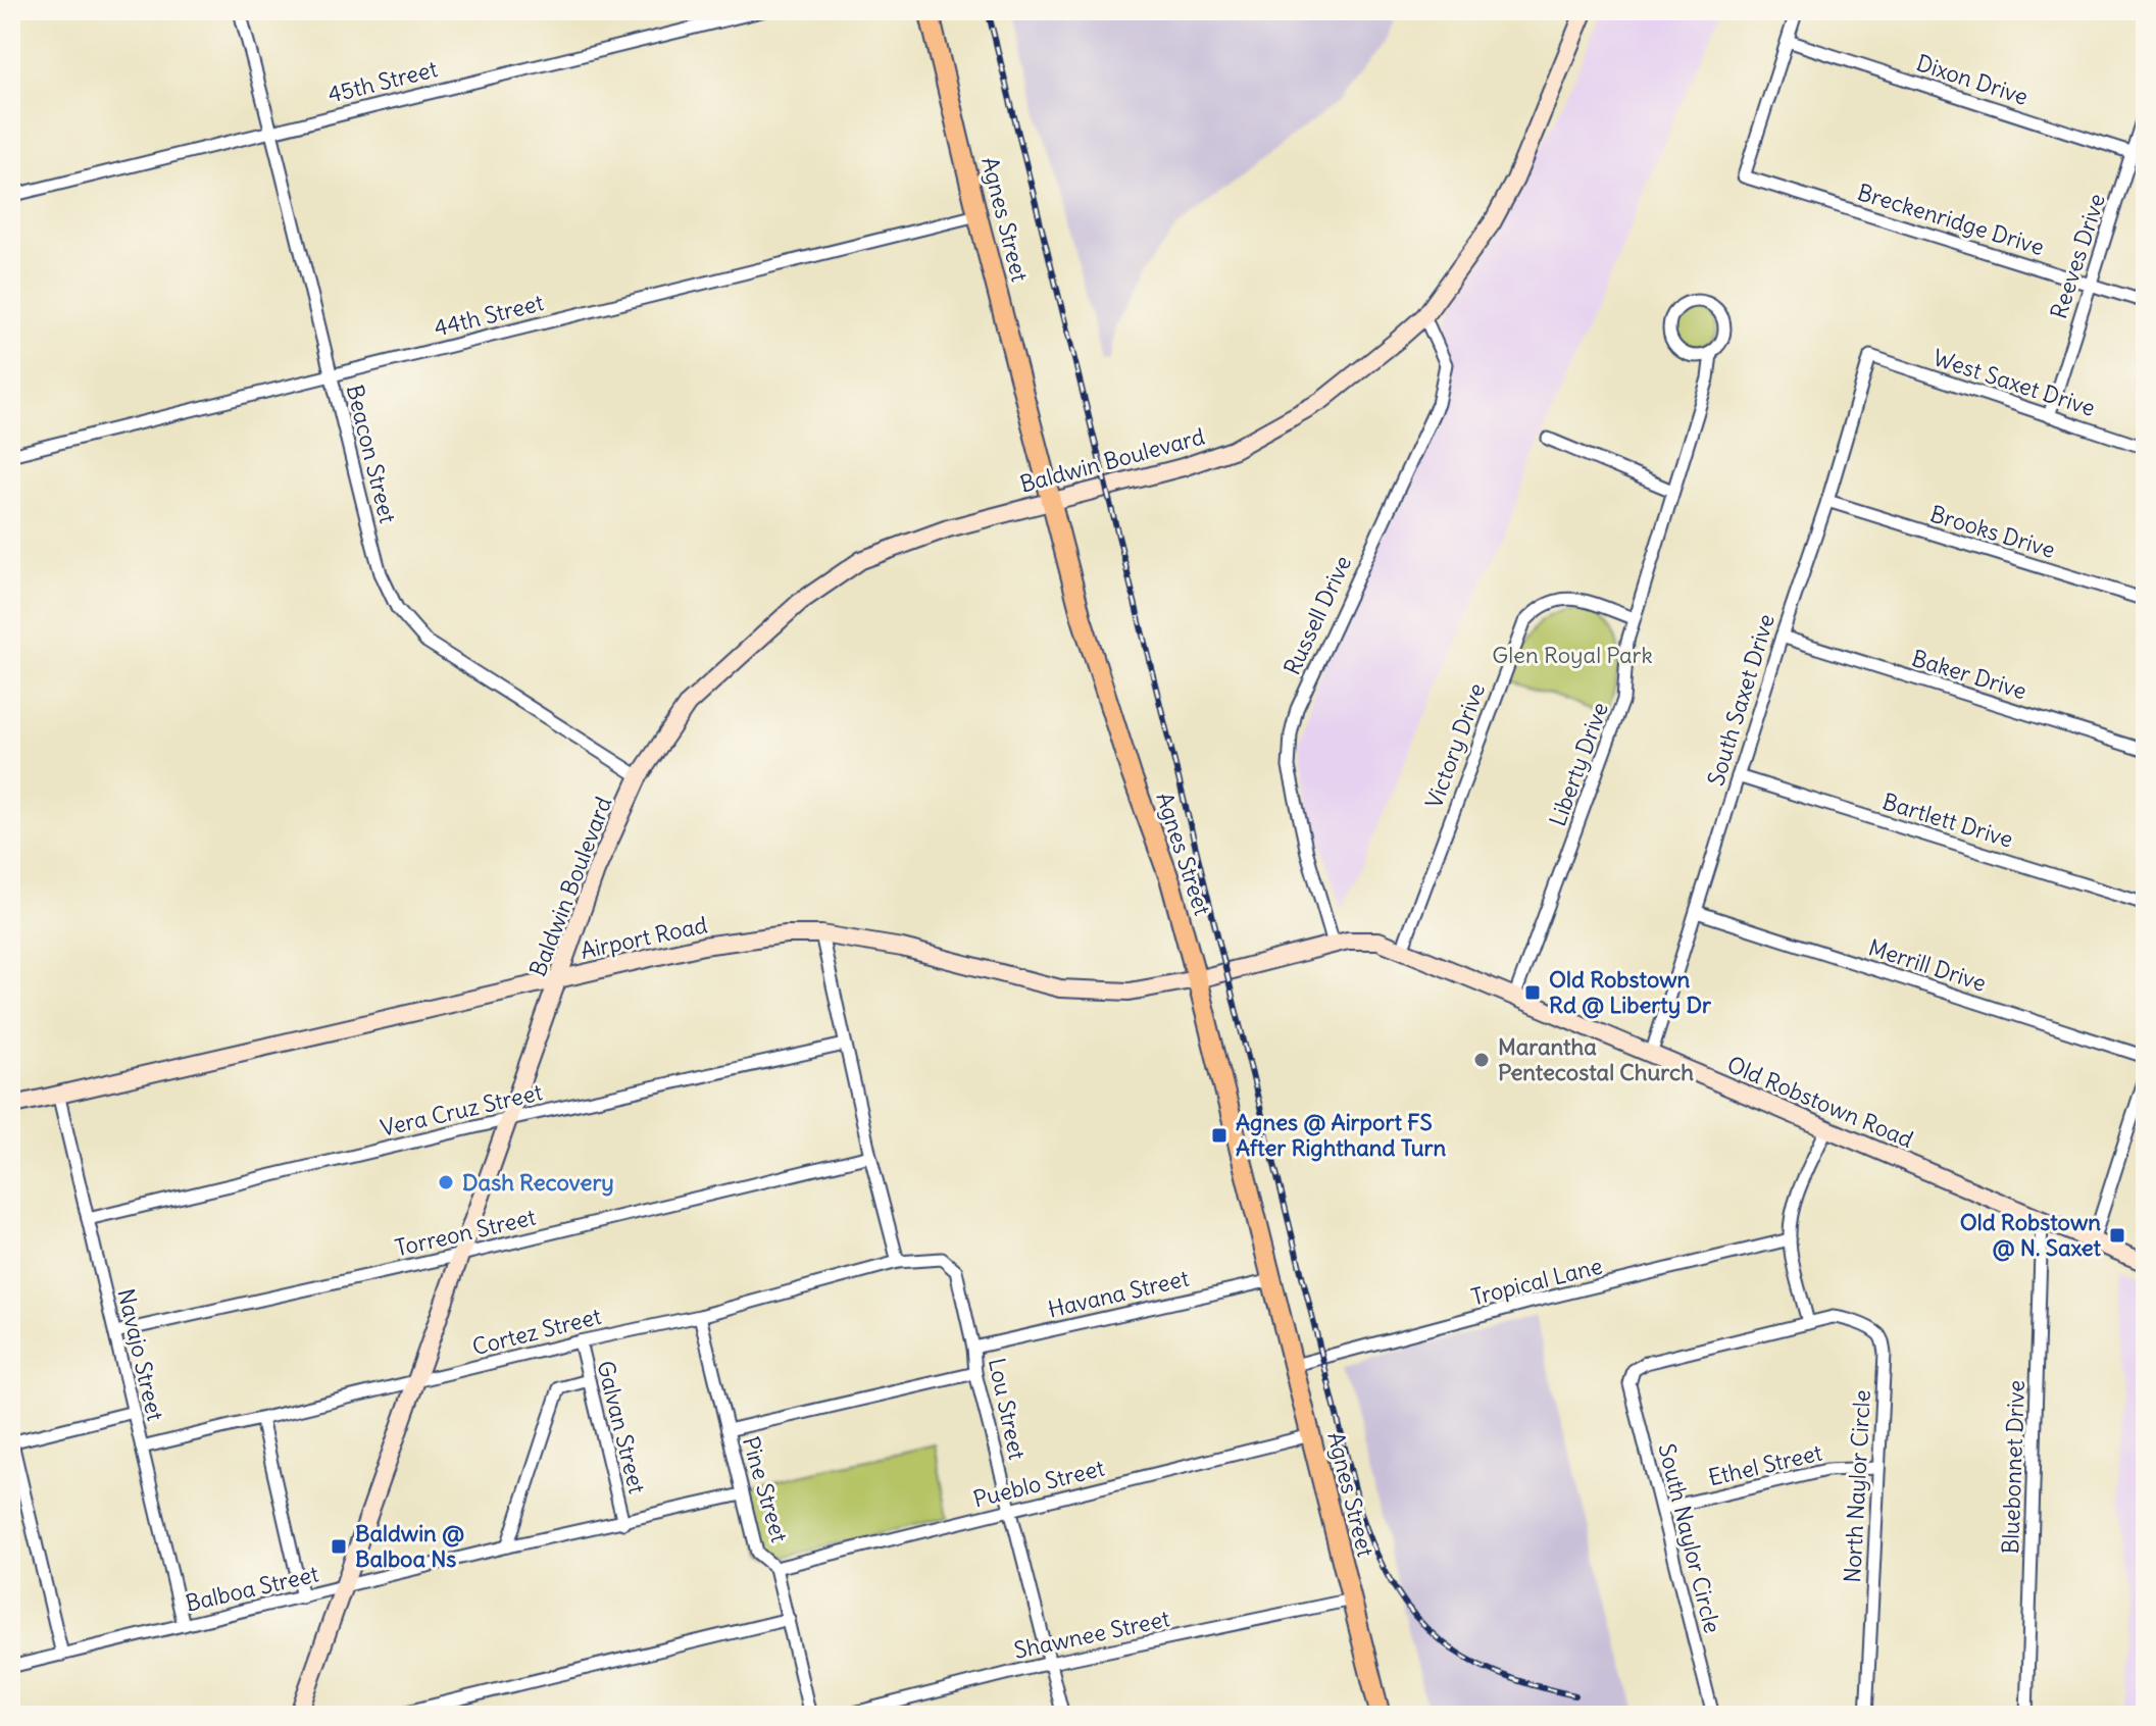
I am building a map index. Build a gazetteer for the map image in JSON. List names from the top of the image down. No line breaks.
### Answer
{"streets":{"main road":["Agnes Street","Baldwin Boulevard","Airport Road","Old Robstown Road"],"street":["Dixon Drive","45th Street","Breckenridge Drive","Reeves Drive","44th Street","West Saxet Drive","Beacon Street","Brooks Drive","Russell Drive","Baker Drive","South Saxet Drive","Victory Drive","Liberty Drive","Bartlett Drive","Merrill Drive","Vera Cruz Street","Torreon Street","Tropical Lane","Havana Street","Cortez Street","Navajo Street","Lou Street","Galvan Street","Ethel Street","Bluebonnet Drive","Pueblo Street","North Naylor Circle","Pine Street","South Naylor Circle","Balboa Street","Shawnee Street"]},"crossings":[["Dixon Drive","Breckenridge Drive"],["Dixon Drive","Reeves Drive"],["45th Street","Beacon Street"],["Agnes Street","44th Street"],["Agnes Street","Baldwin Boulevard"],["Agnes Street","Airport Road"],["Agnes Street","Old Robstown Road"],["Agnes Street","Tropical Lane"],["Agnes Street","Havana Street"],["Agnes Street","Pueblo Street"],["Agnes Street","Shawnee Street"],["Breckenridge Drive","Reeves Drive"],["Reeves Drive","West Saxet Drive"],["44th Street","Beacon Street"],["West Saxet Drive","South Saxet Drive"],["Beacon Street","Baldwin Boulevard"],["Baldwin Boulevard","Russell Drive"],["Baldwin Boulevard","Airport Road"],["Baldwin Boulevard","Vera Cruz Street"],["Baldwin Boulevard","Torreon Street"],["Baldwin Boulevard","Cortez Street"],["Baldwin Boulevard","Balboa Street"],["Brooks Drive","South Saxet Drive"],["Russell Drive","Old Robstown Road"],["Baker Drive","South Saxet Drive"],["South Saxet Drive","Bartlett Drive"],["South Saxet Drive","Merrill Drive"],["South Saxet Drive","Old Robstown Road"],["Victory Drive","Liberty Drive"],["Victory Drive","Old Robstown Road"],["Liberty Drive","Old Robstown Road"],["Airport Road","Old Robstown Road"],["Airport Road","Navajo Street"],["Old Robstown Road","Bluebonnet Drive"],["Vera Cruz Street","Navajo Street"],["Torreon Street","Navajo Street"],["Havana Street","Lou Street"],["Cortez Street","Navajo Street"],["Cortez Street","Lou Street"],["Cortez Street","Galvan Street"],["Cortez Street","Pine Street"],["Navajo Street","Balboa Street"],["Lou Street","Pueblo Street"],["Lou Street","Shawnee Street"],["Galvan Street","Balboa Street"],["Ethel Street","North Naylor Circle"],["Ethel Street","South Naylor Circle"],["Pueblo Street","Pine Street"],["North Naylor Circle","South Naylor Circle"],["Pine Street","Balboa Street"]],"parks":["Glen Royal Park"],"places":{"transit":["Old Robstown Rd @ Liberty Dr","Agnes @ Airport FS After Righthand Turn","Old Robstown @ N. Saxet","Baldwin @ Balboa Ns"],"other":["Marantha Pentecostal Church","Dash Recovery"]}}
